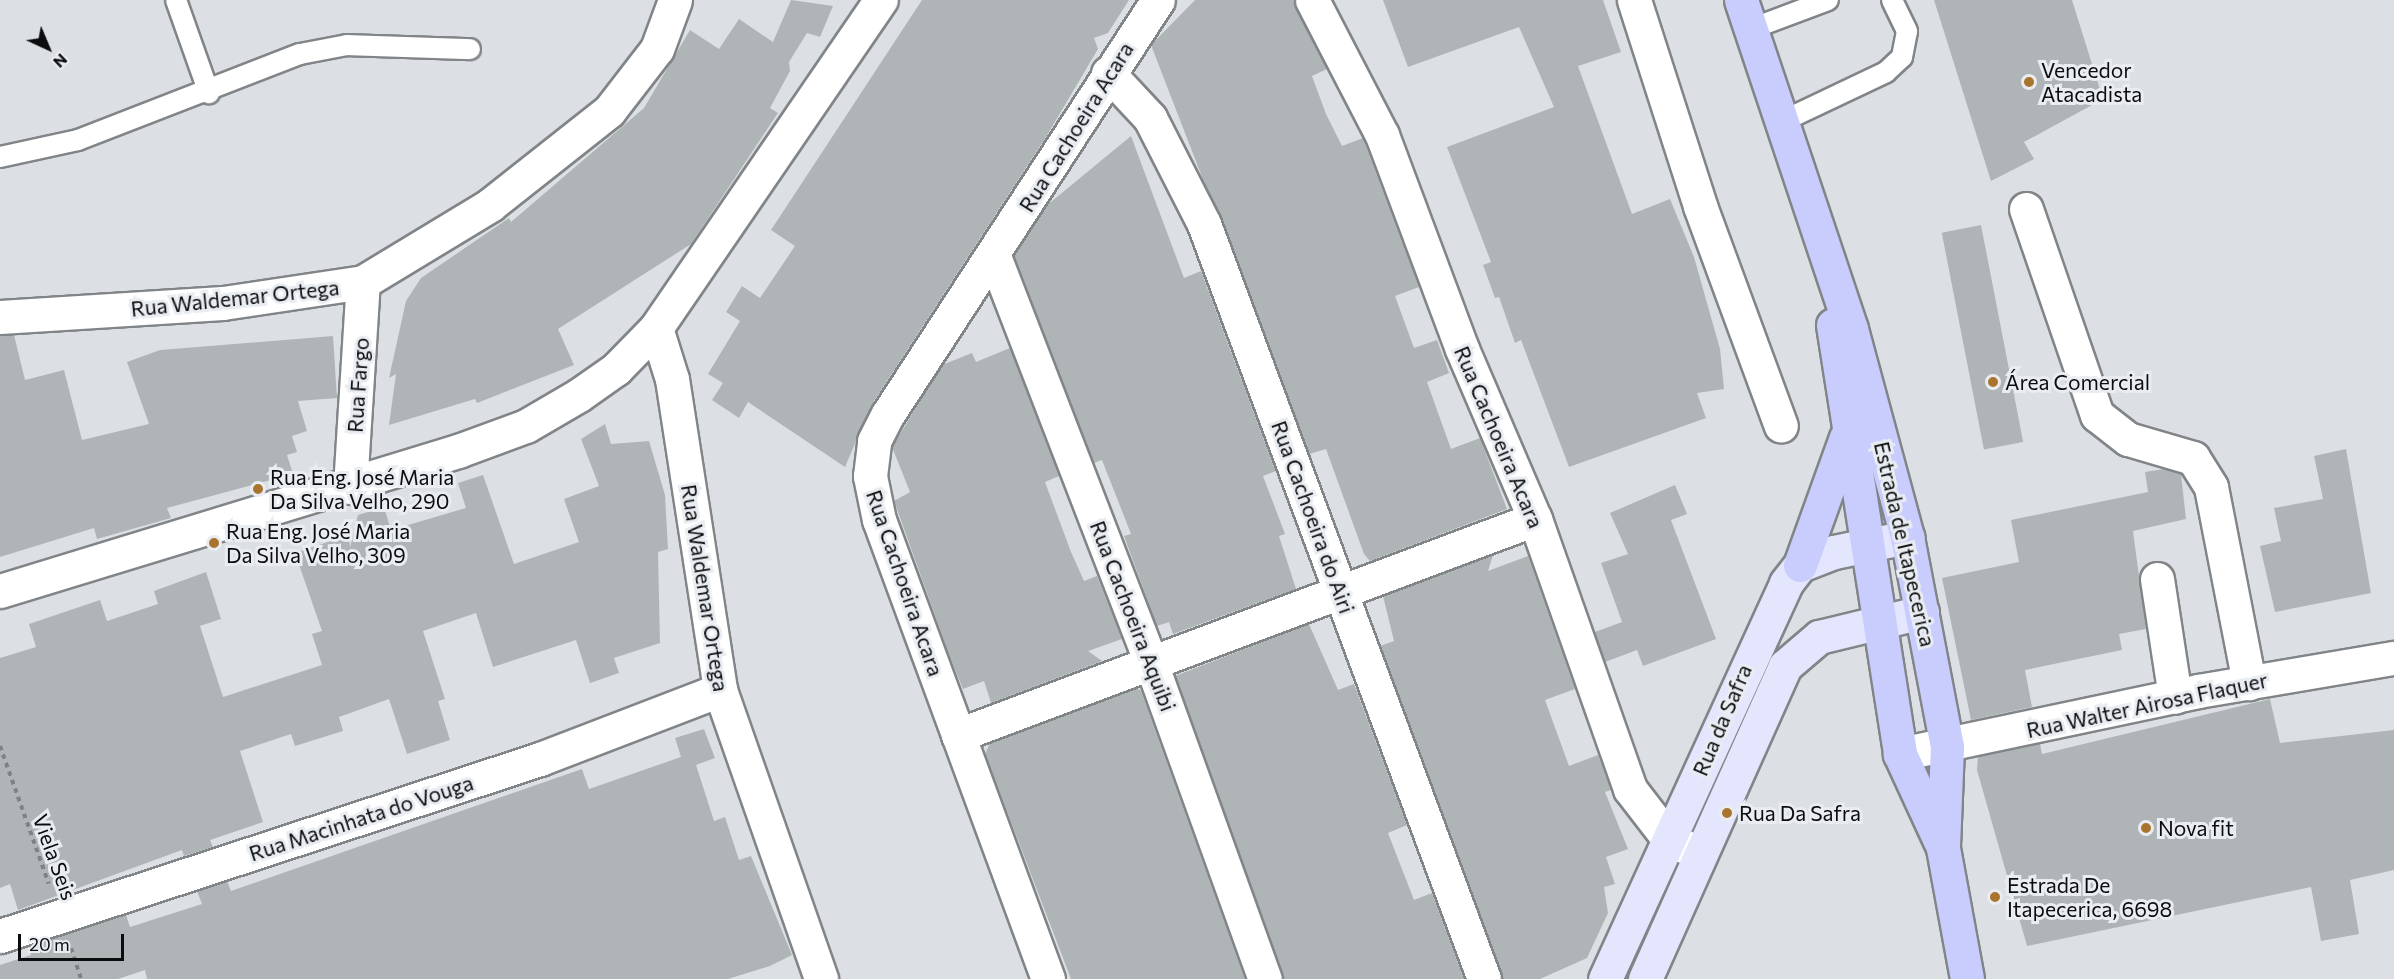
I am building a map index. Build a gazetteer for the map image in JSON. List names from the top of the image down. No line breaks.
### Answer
{"streets":{"main road":["Estrada de Itapecerica","Rua da Safra"],"street":["Rua Cachoeira Acara","Rua Waldemar Ortega","Rua Fargo","Rua Cachoeira do Airi","Rua Cachoeira Aquibi","Rua Walter Airosa Flaquer","Rua Macinhata do Vouga"],"path":["Viela Seis"]},"crossings":[["Rua Cachoeira Acara","Rua Cachoeira do Airi"],["Rua Cachoeira Acara","Rua Cachoeira Aquibi"],["Rua Cachoeira Acara","Rua da Safra"],["Rua Waldemar Ortega","Rua Fargo"],["Rua Waldemar Ortega","Rua Macinhata do Vouga"],["Estrada de Itapecerica","Rua Walter Airosa Flaquer"],["Estrada de Itapecerica","Rua da Safra"],["Rua Macinhata do Vouga","Viela Seis"]],"places":["Vencedor Atacadista","Área Comercial","Rua Eng. José Maria Da Silva Velho, 290","Rua Eng. José Maria Da Silva Velho, 309","Rua Da Safra","Nova fit","Estrada De Itapecerica, 6698"],"scale_bar":"20 m","north":"bottom right"}
